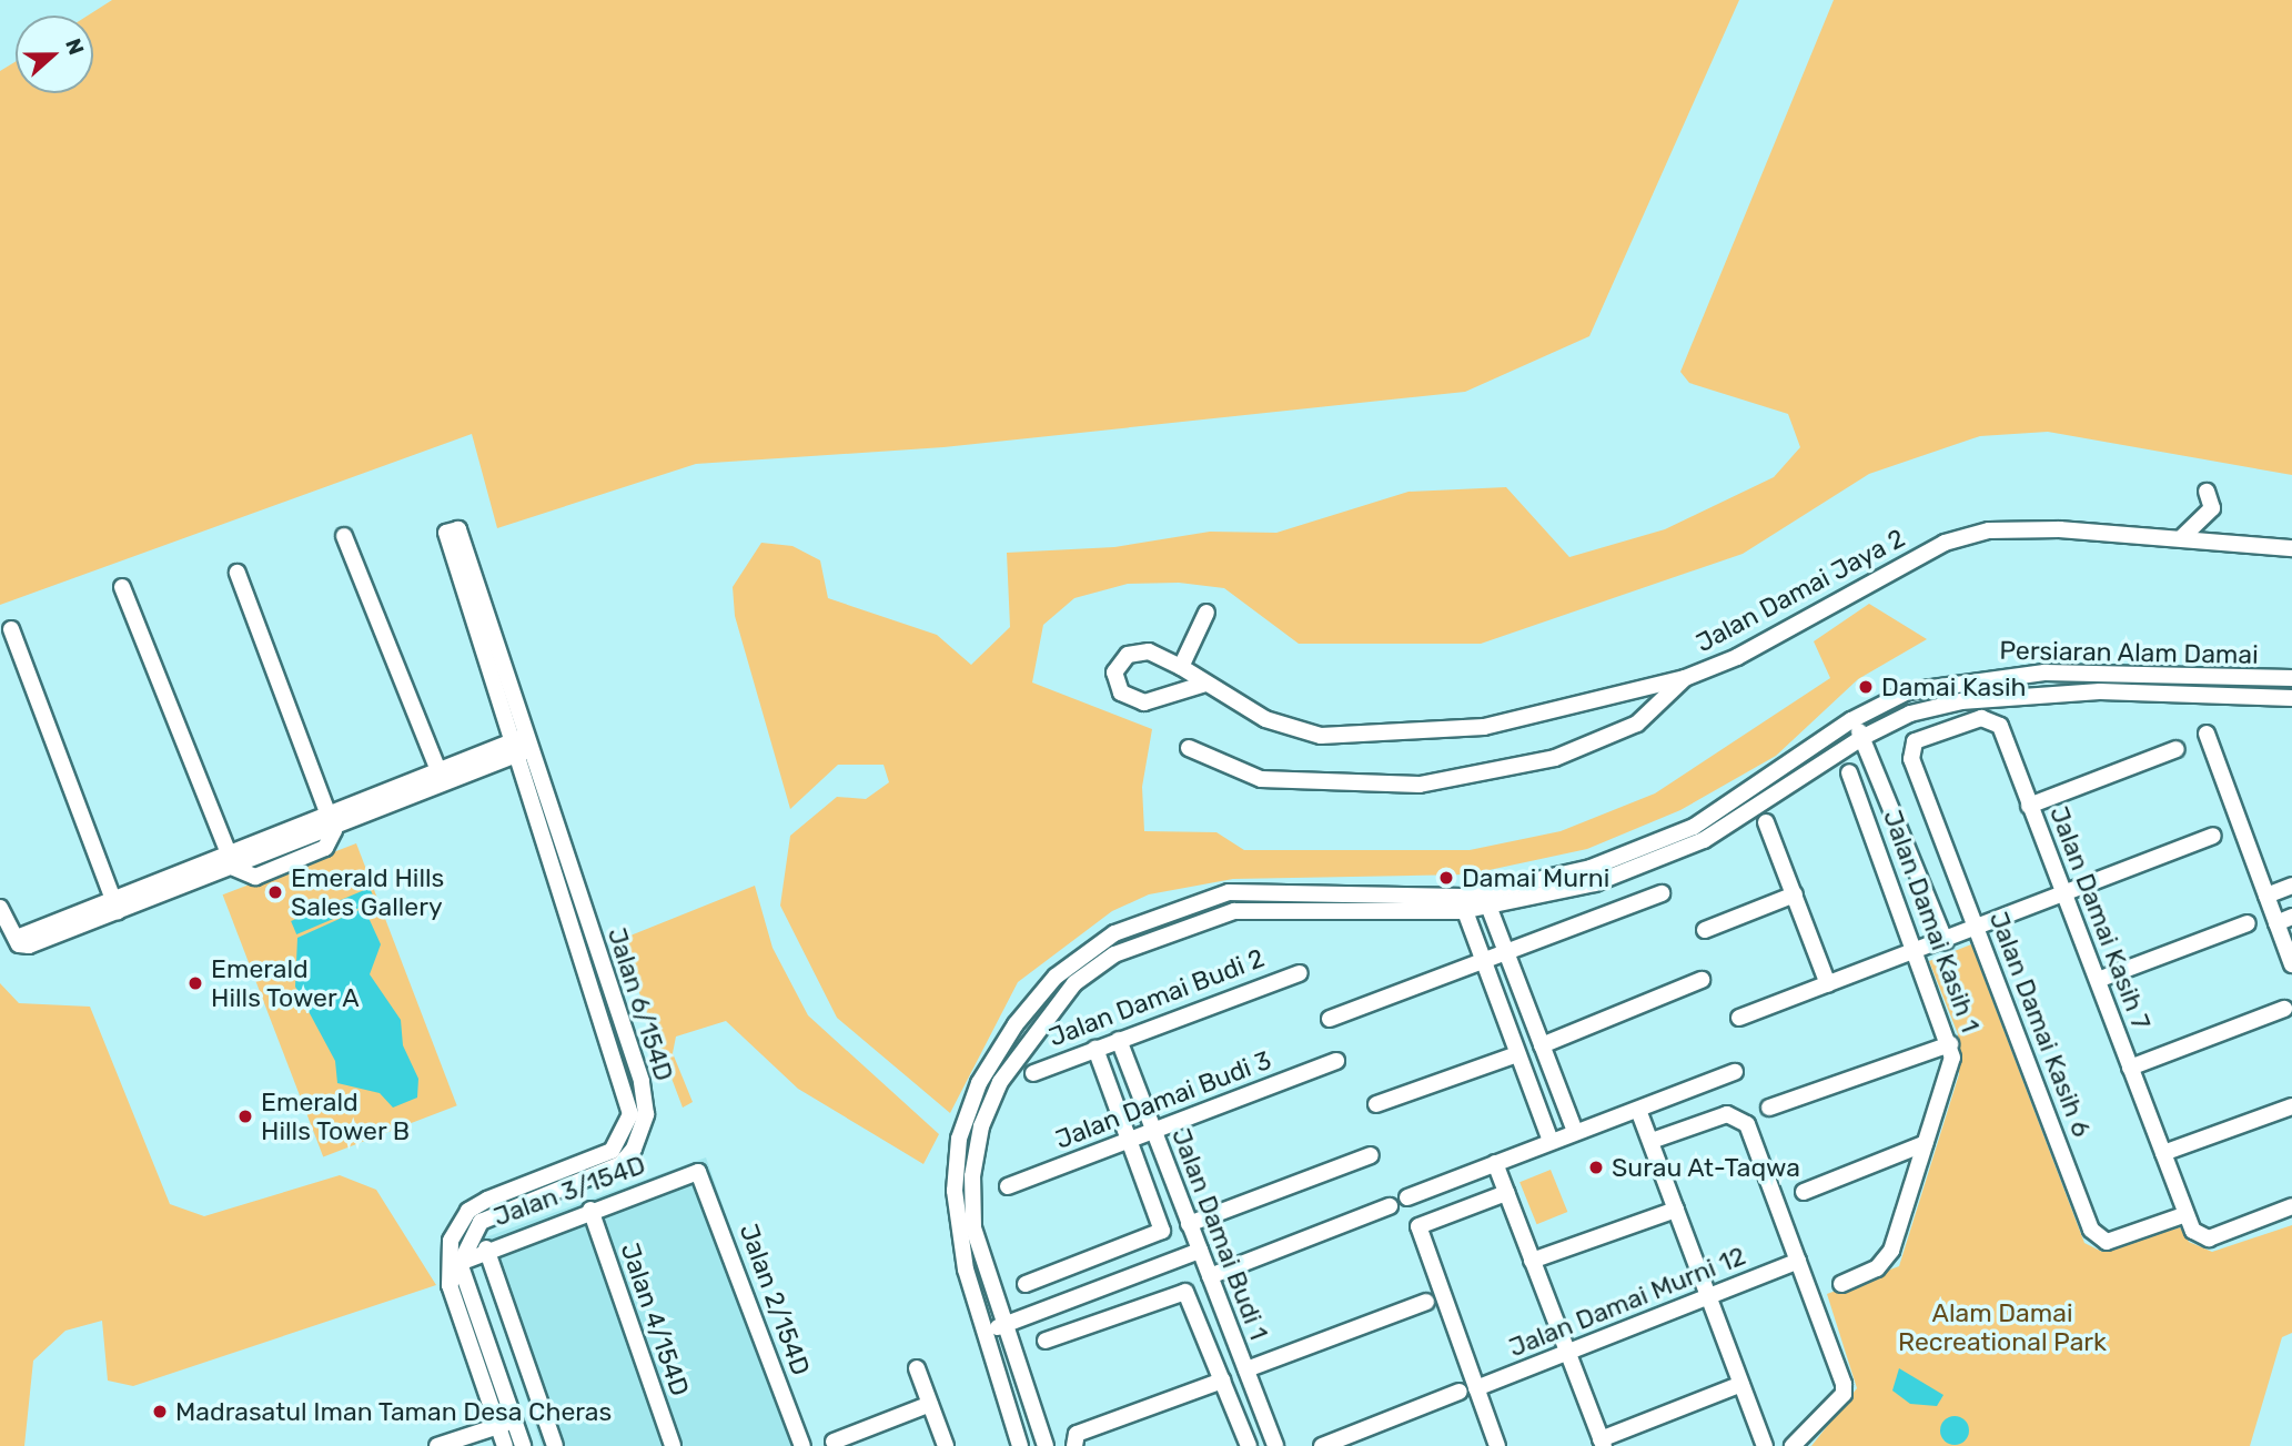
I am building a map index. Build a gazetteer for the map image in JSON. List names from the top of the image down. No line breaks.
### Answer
{"streets":{"street":["Jalan Damai Jaya 2","Persiaran Alam Damai","Jalan Damai Kasih 7","Jalan Damai Kasih 1","Jalan Damai Budi 2","Jalan 6/154D","Jalan Damai Kasih 6","Jalan Damai Budi 3","Jalan 3/154D","Jalan Damai Budi 1","Jalan 2/154D","Jalan Damai Murni 12","Jalan 4/154D"]},"crossings":[["Jalan Damai Kasih 7","Jalan Damai Kasih 6"],["Jalan Damai Budi 2","Jalan Damai Budi 1"],["Jalan 6/154D","Jalan 3/154D"],["Jalan Damai Budi 3","Jalan Damai Budi 1"],["Jalan 3/154D","Jalan 2/154D"],["Jalan 3/154D","Jalan 4/154D"]],"parks":["Alam Damai Recreational Park"],"places":["Damai Kasih","Damai Murni","Emerald Hills Sales Gallery","Emerald Hills Tower A","Emerald Hills Tower B","Surau At-Taqwa","Madrasatul Iman Taman Desa Cheras"],"north":"right"}
